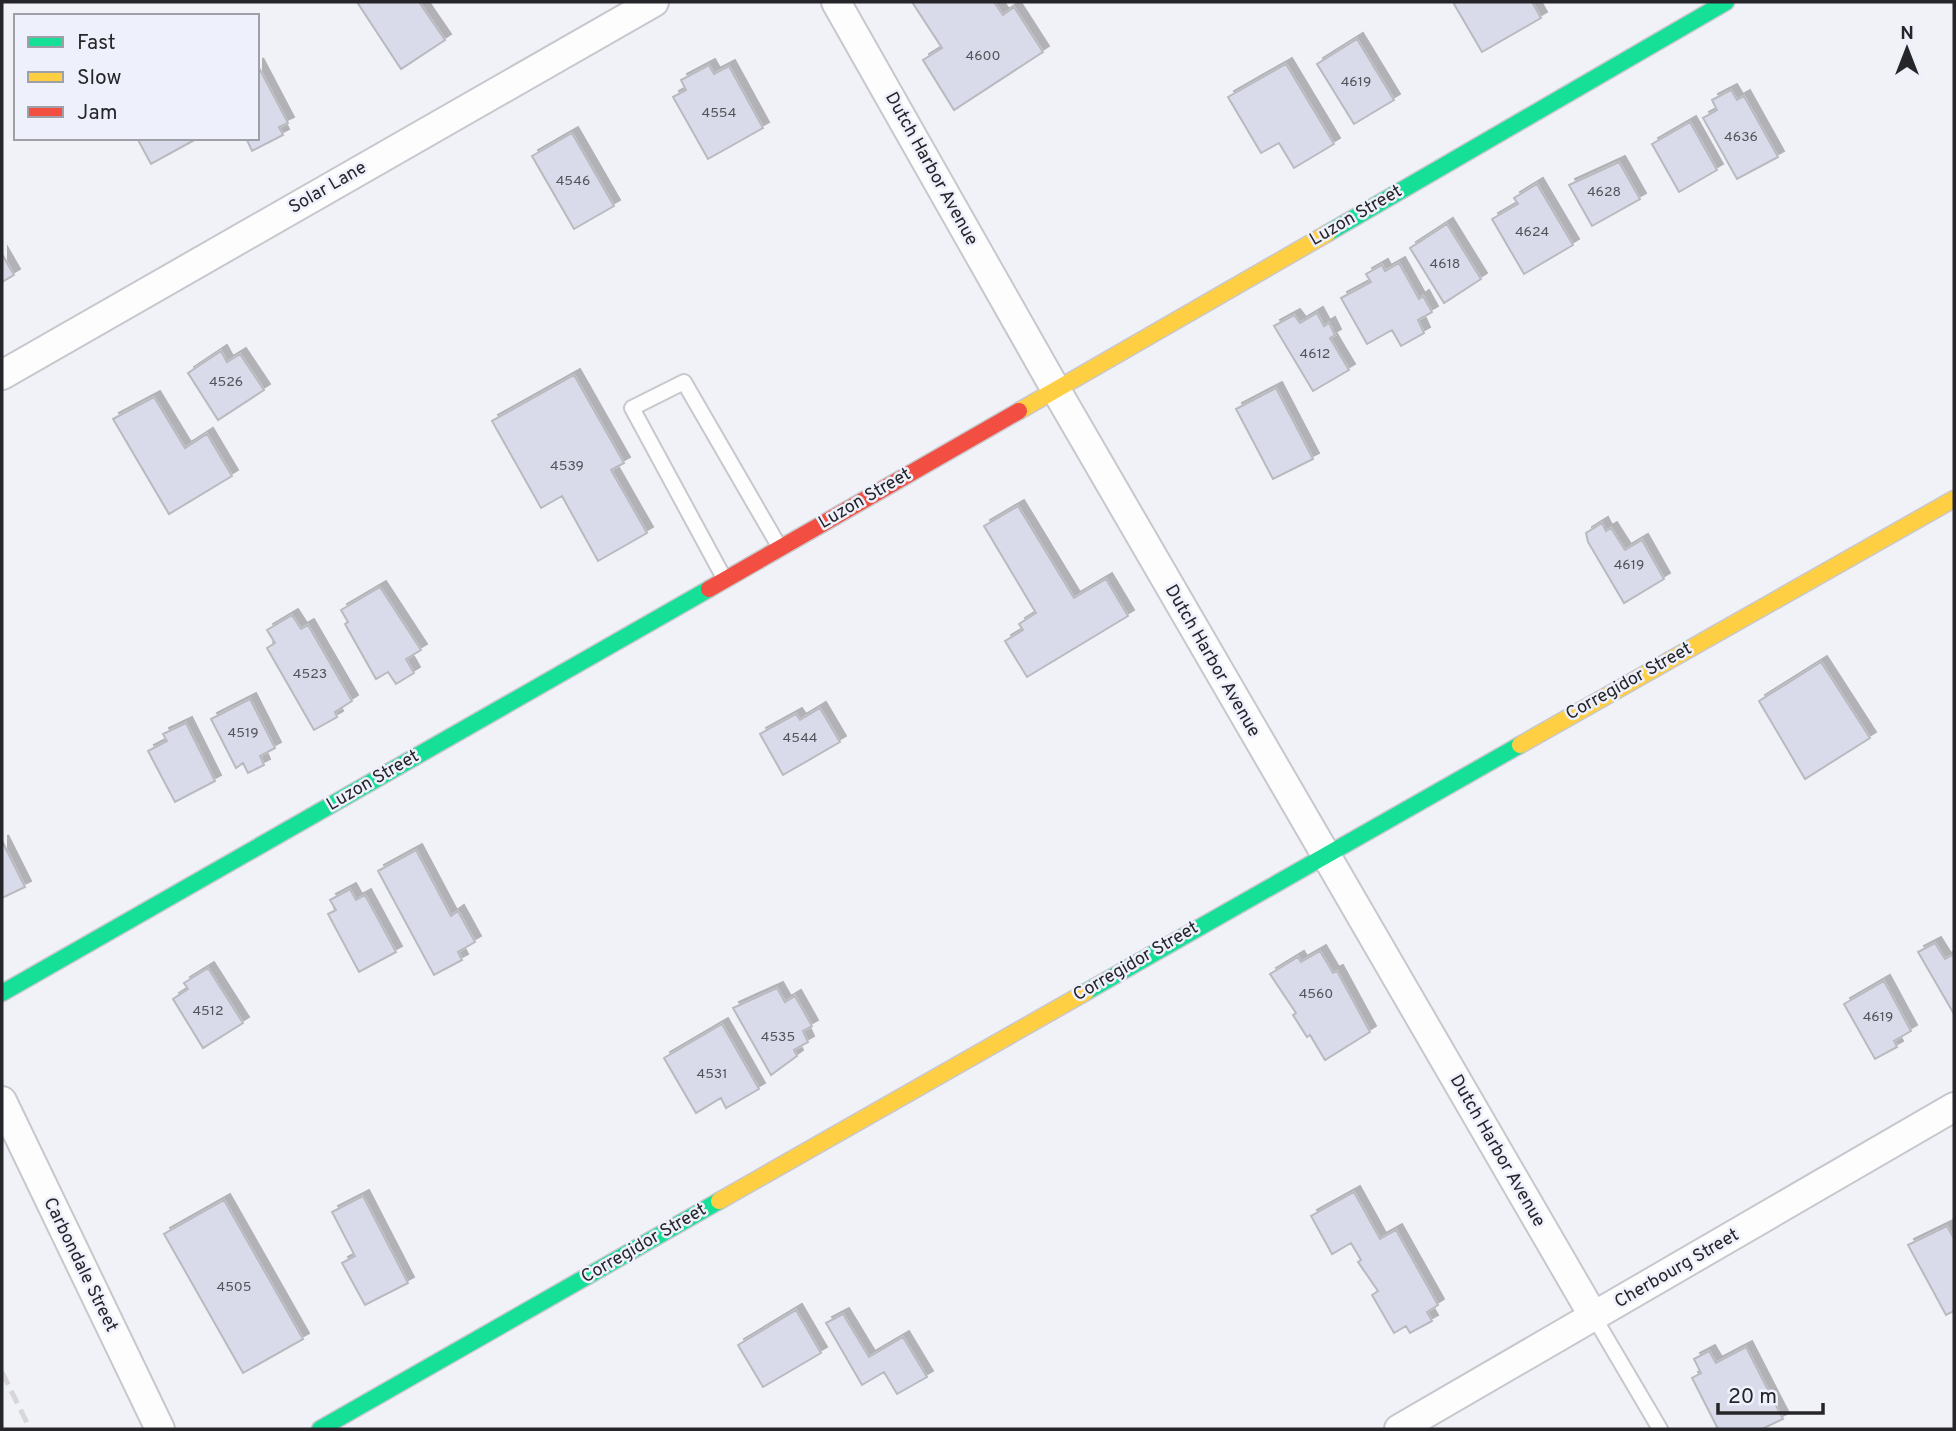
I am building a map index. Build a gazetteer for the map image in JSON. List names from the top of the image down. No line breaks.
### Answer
{"streets":{"street":["Dutch Harbor Avenue","Solar Lane","Luzon Street","Corregidor Street","Carbondale Street","Cherbourg Street"]},"crossings":[["Dutch Harbor Avenue","Luzon Street"],["Dutch Harbor Avenue","Corregidor Street"],["Dutch Harbor Avenue","Cherbourg Street"]],"house_numbers":["4600","4619","4554","4636","4546","4628","4624","4618","4612","4526","4539","4619","4523","4519","4544","4560","4512","4619","4535","4531","4505"],"legend":["Fast","Slow","Jam"],"scale_bar":"20 m","north":"top"}
